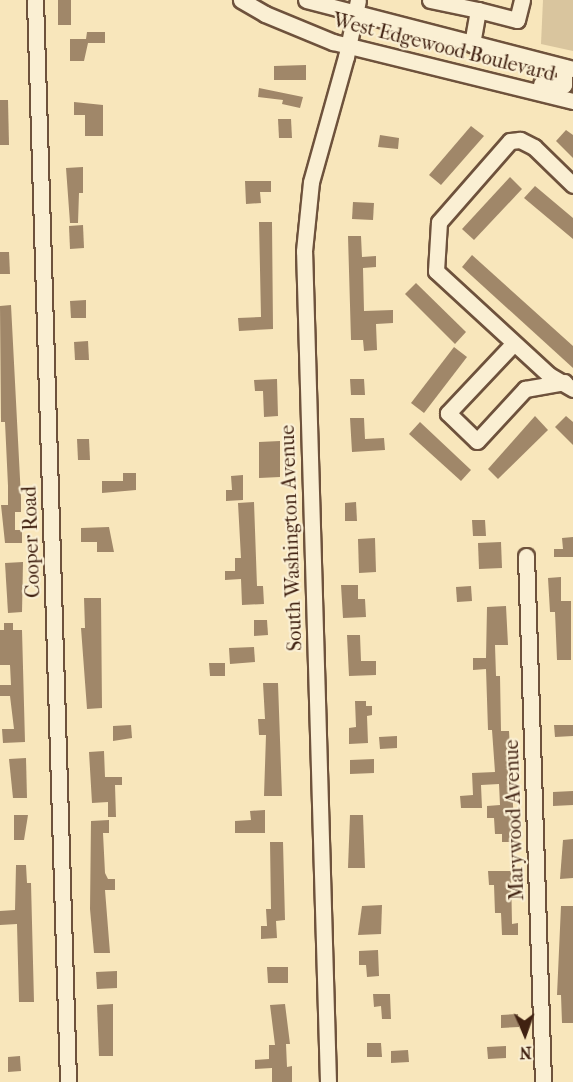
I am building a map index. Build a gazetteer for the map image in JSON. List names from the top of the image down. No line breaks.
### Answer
{"streets":{"street":["West Edgewood Boulevard","South Washington Avenue","Cooper Road","Marywood Avenue"]},"crossings":[["West Edgewood Boulevard","South Washington Avenue"]],"north":"bottom"}
